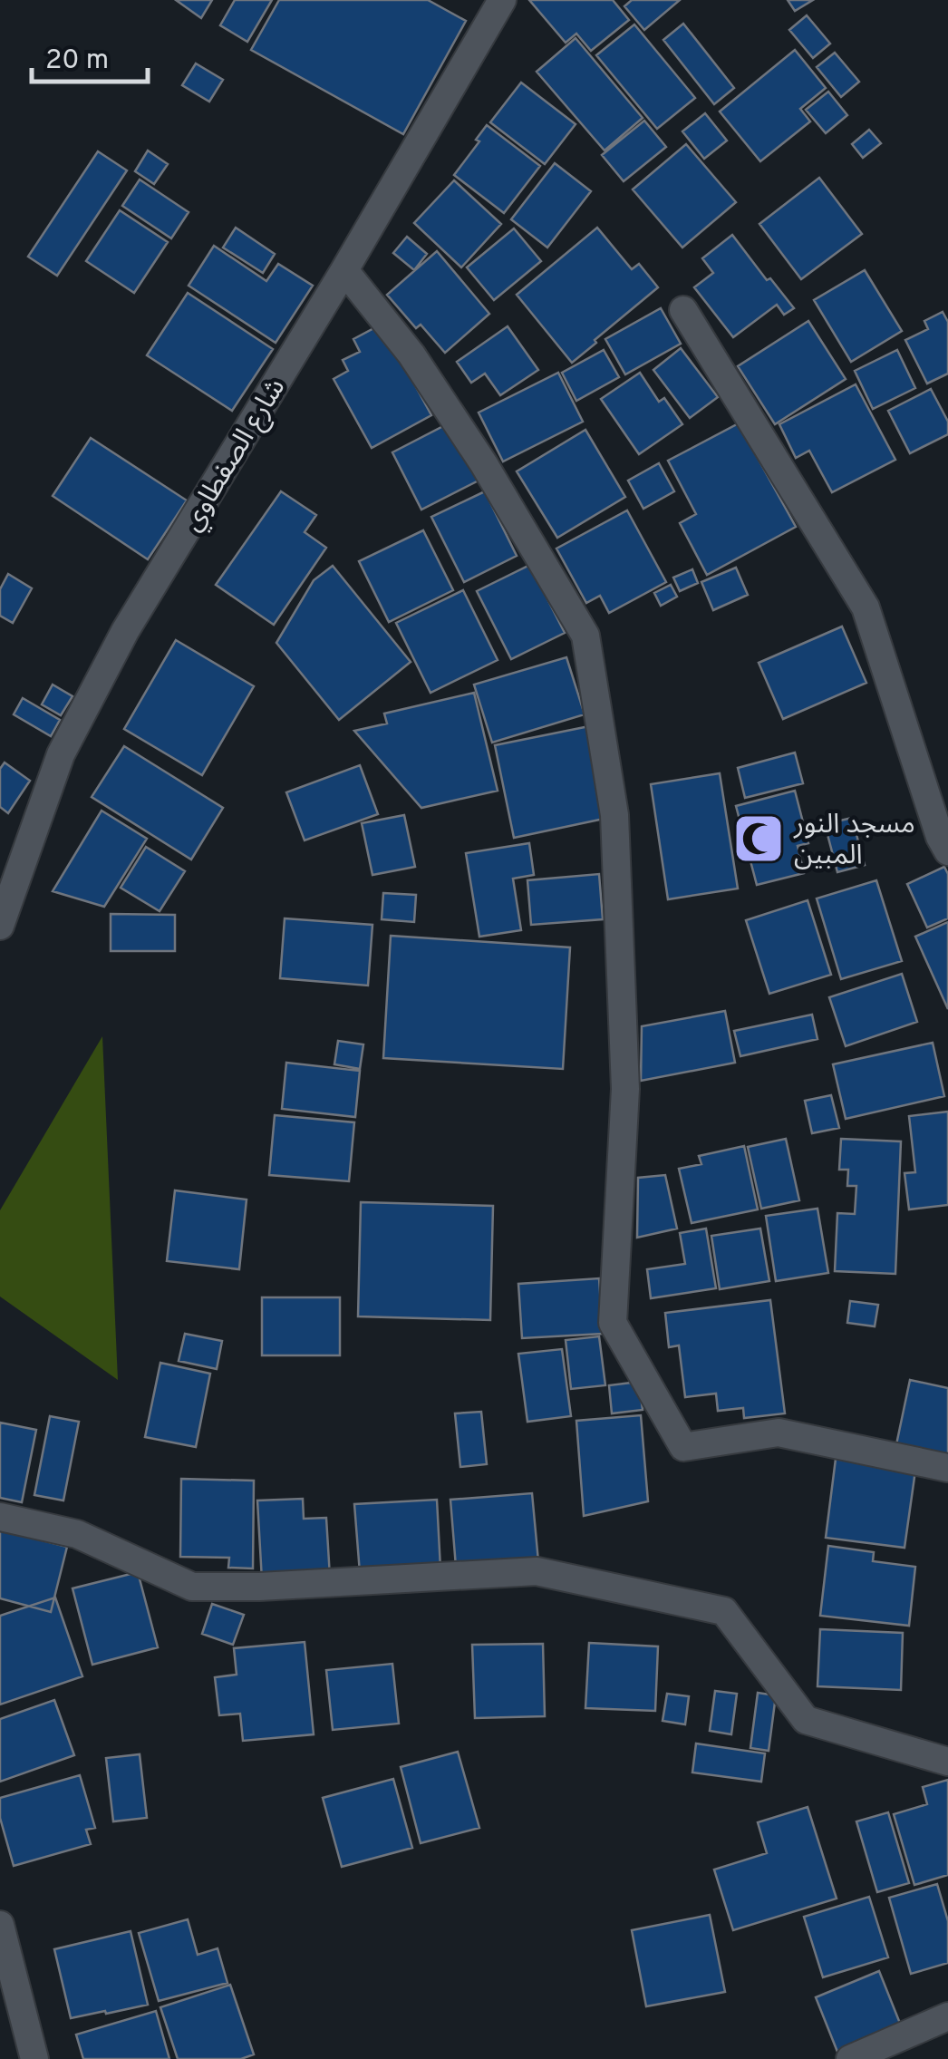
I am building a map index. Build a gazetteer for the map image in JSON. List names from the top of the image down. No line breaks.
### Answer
{"streets":{"street":["شارع الصفطاوي"]},"places":{"mosque":["مسجد النور المبين"]},"scale_bar":"20 m"}
